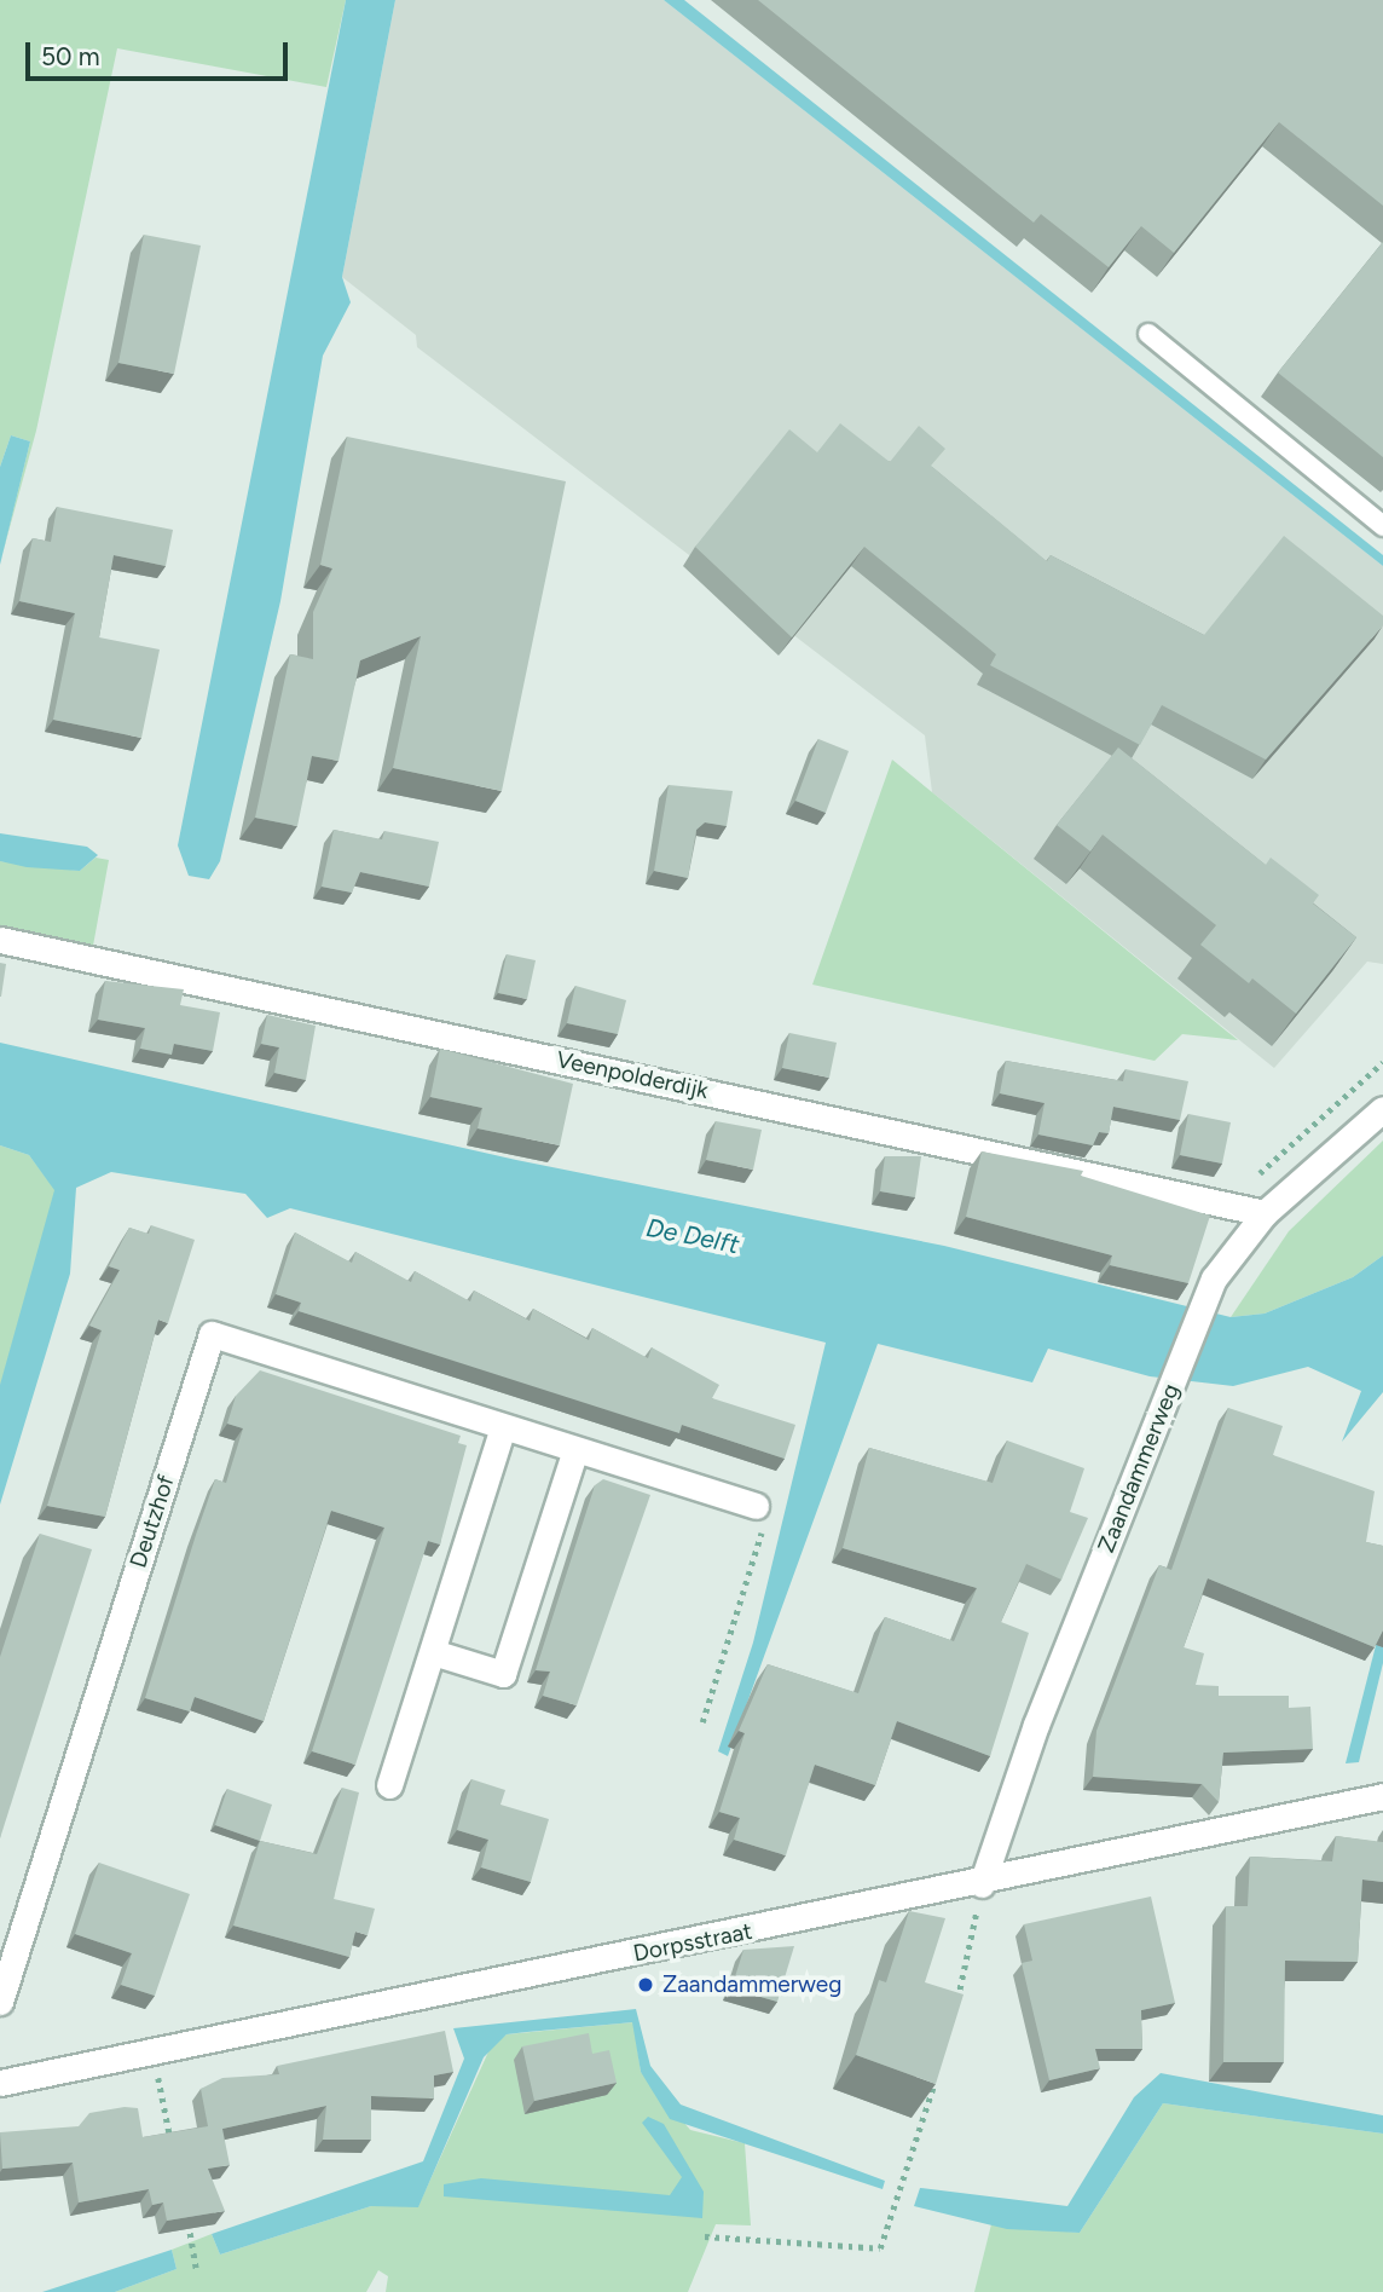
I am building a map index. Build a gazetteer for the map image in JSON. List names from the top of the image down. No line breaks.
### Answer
{"streets":{"street":["Veenpolderdijk","Zaandammerweg","Deutzhof","Dorpsstraat"]},"crossings":[["Veenpolderdijk","Zaandammerweg"],["Zaandammerweg","Dorpsstraat"]],"water":["De Delft"],"places":["Zaandammerweg"],"scale_bar":"50 m"}
